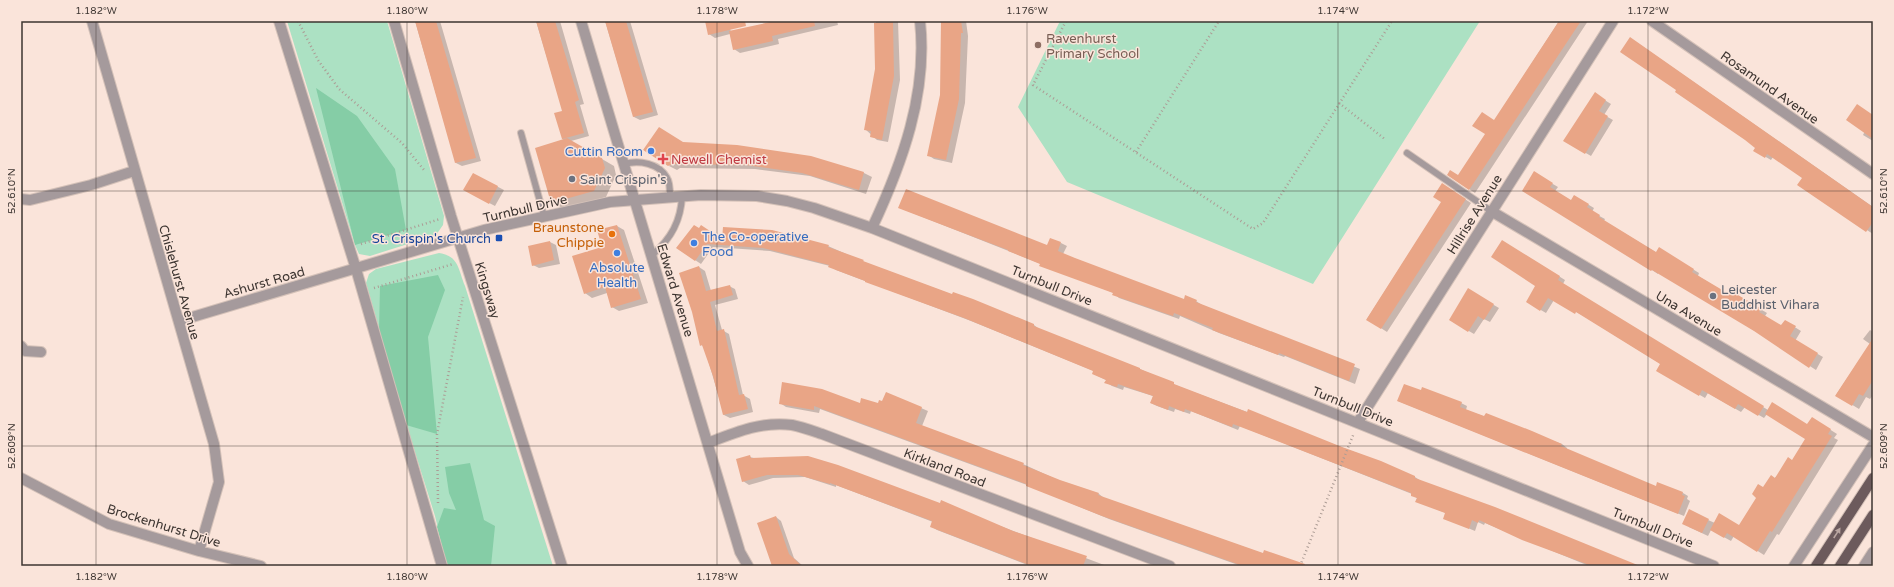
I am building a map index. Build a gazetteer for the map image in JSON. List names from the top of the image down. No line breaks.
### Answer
{"streets":{"street":["Rosamund Avenue","Turnbull Drive","Hillrise Avenue","Chislehurst Avenue","Ashurst Road","Kingsway","Edward Avenue","Una Avenue","Kirkland Road","Brockenhurst Drive"]},"crossings":[["Turnbull Drive","Hillrise Avenue"],["Turnbull Drive","Ashurst Road"],["Turnbull Drive","Kingsway"],["Turnbull Drive","Edward Avenue"],["Hillrise Avenue","Una Avenue"],["Chislehurst Avenue","Ashurst Road"],["Chislehurst Avenue","Brockenhurst Drive"],["Edward Avenue","Kirkland Road"]],"places":{"other":["Ravenhurst Primary School","Cuttin Room","Saint Crispin's","Braunstone Chippie","The Co-operative Food","Absolute Health","Leicester Buddhist Vihara"],"health":["Newell Chemist"],"transit":["St. Crispin's Church"]},"coordinates":["1.182°W","1.180°W","1.178°W","1.176°W","1.174°W","1.172°W","52.610°N","52.609°N"]}
